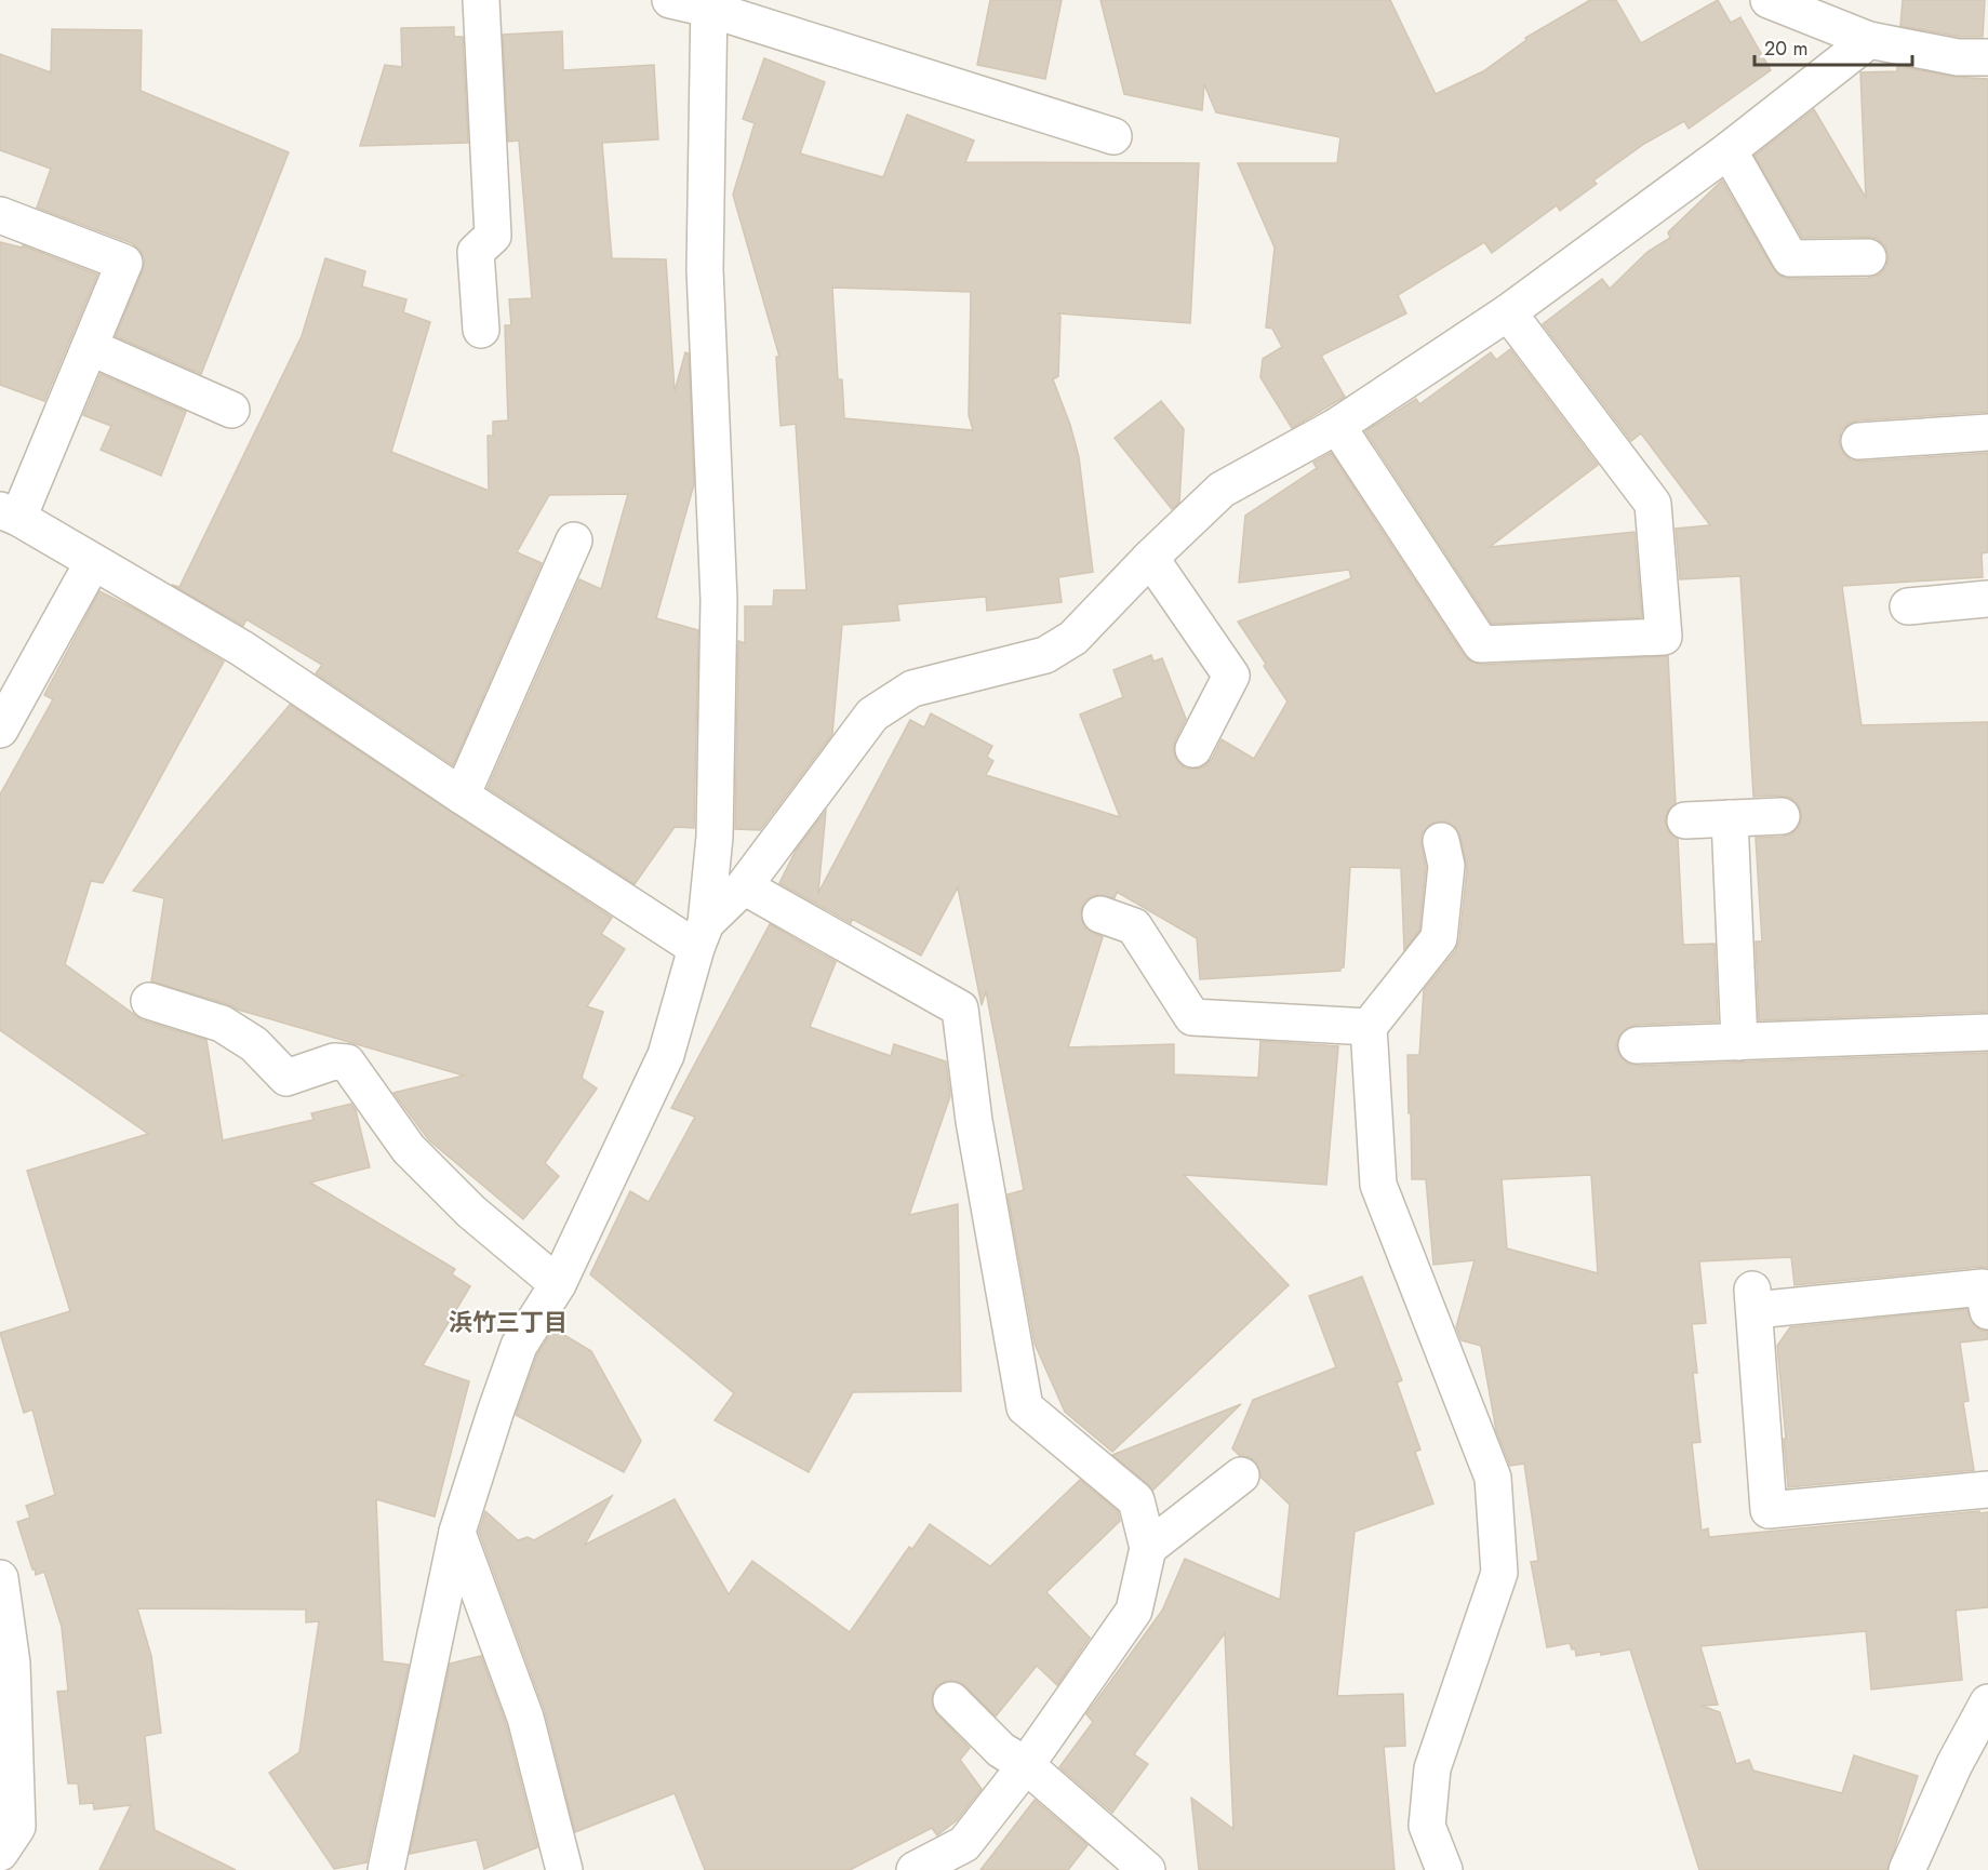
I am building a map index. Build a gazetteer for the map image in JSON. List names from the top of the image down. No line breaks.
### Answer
{"districts":["浜竹三丁目"],"scale_bar":"20 m"}
